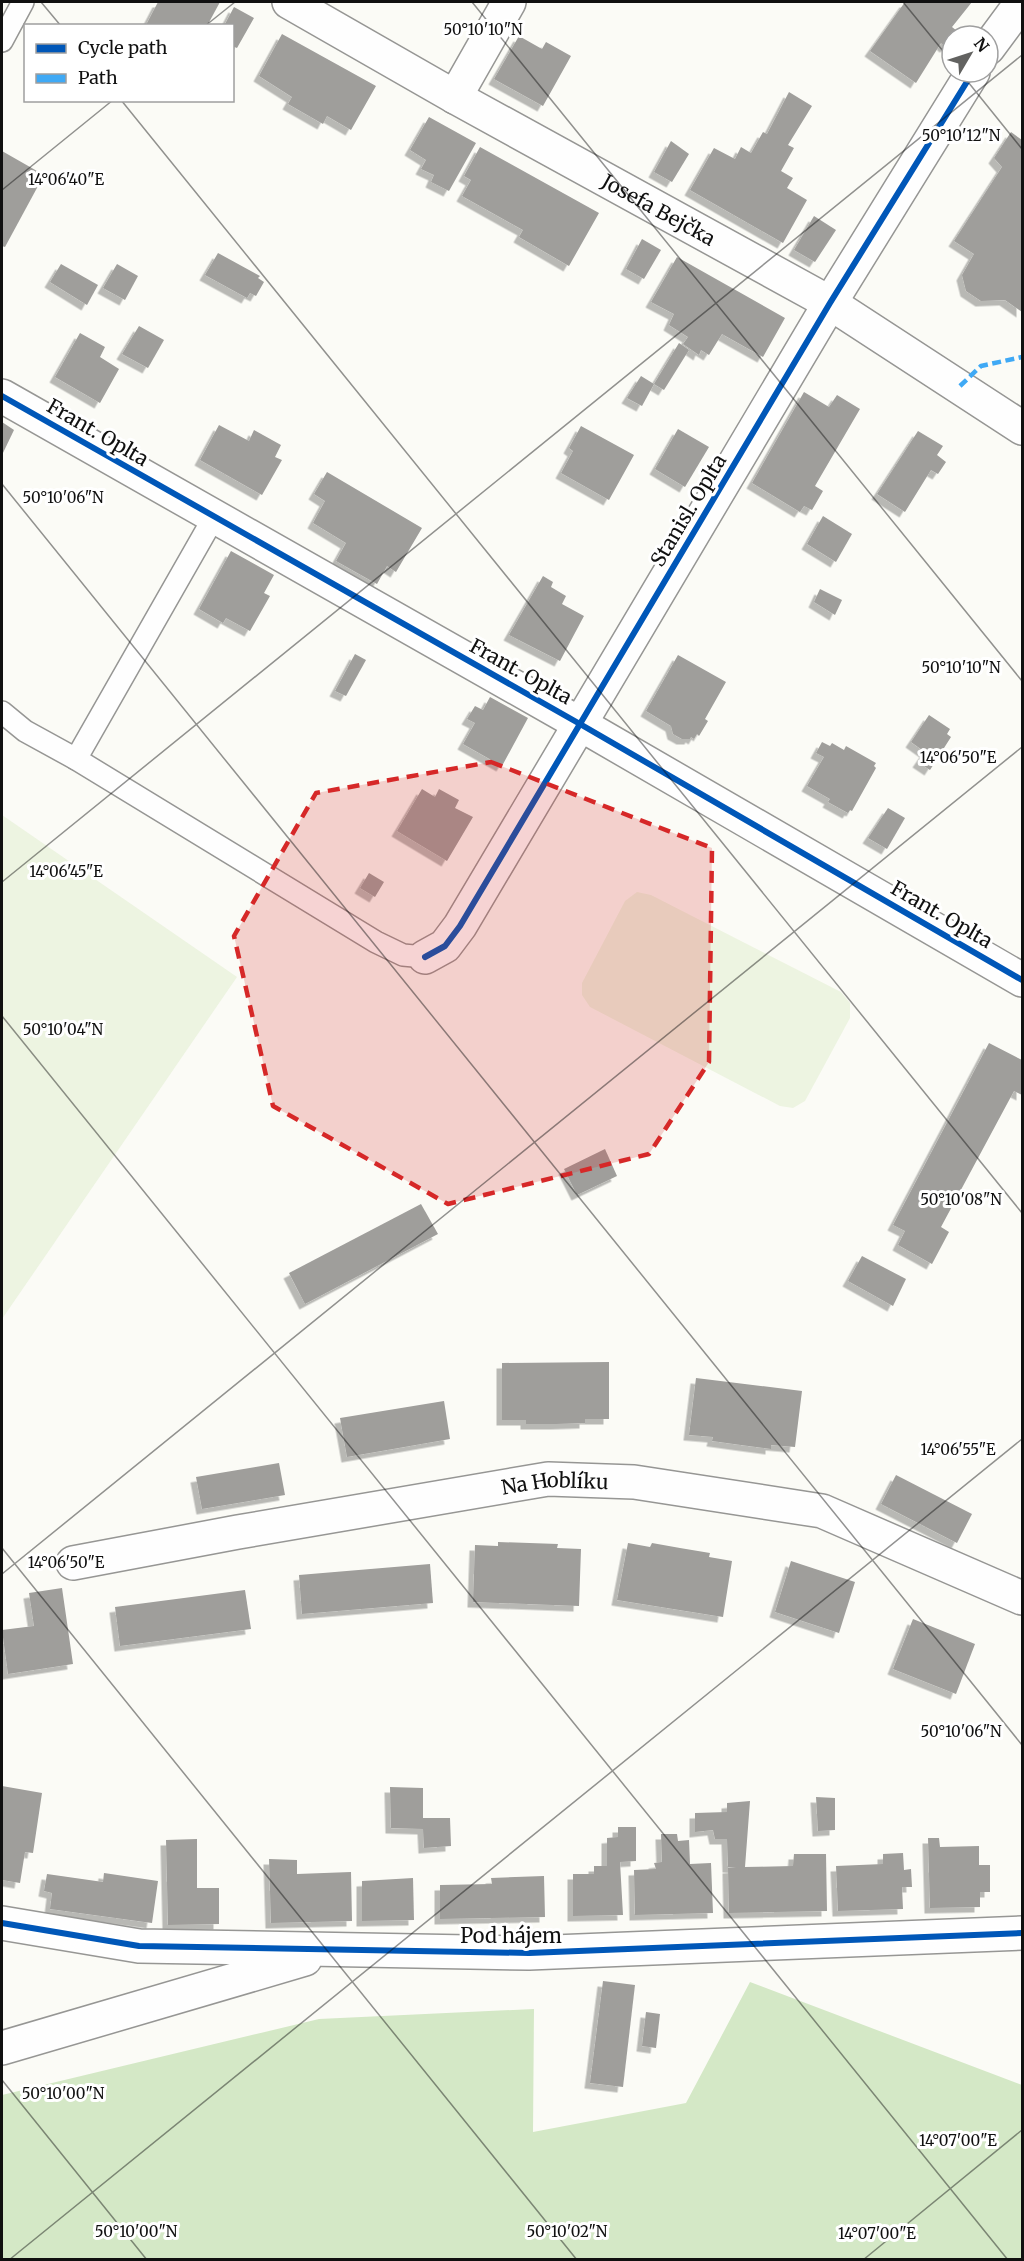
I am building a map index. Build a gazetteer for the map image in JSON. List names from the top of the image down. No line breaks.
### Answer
{"streets":{"street":["Josefa Bejčka","Frant. Oplta","Stanisl. Oplta","Na Hoblíku","Pod hájem"]},"crossings":[["Josefa Bejčka","Stanisl. Oplta"],["Frant. Oplta","Stanisl. Oplta"]],"legend":["Cycle path","Path"],"north":"top right","coordinates":["50°10'10\"N","50°10'12\"N","14°06'40\"E","50°10'06\"N","14°06'50\"E","14°06'45\"E","50°10'04\"N","50°10'08\"N","14°06'55\"E","50°10'00\"N","14°07'00\"E","50°10'02\"N"]}
